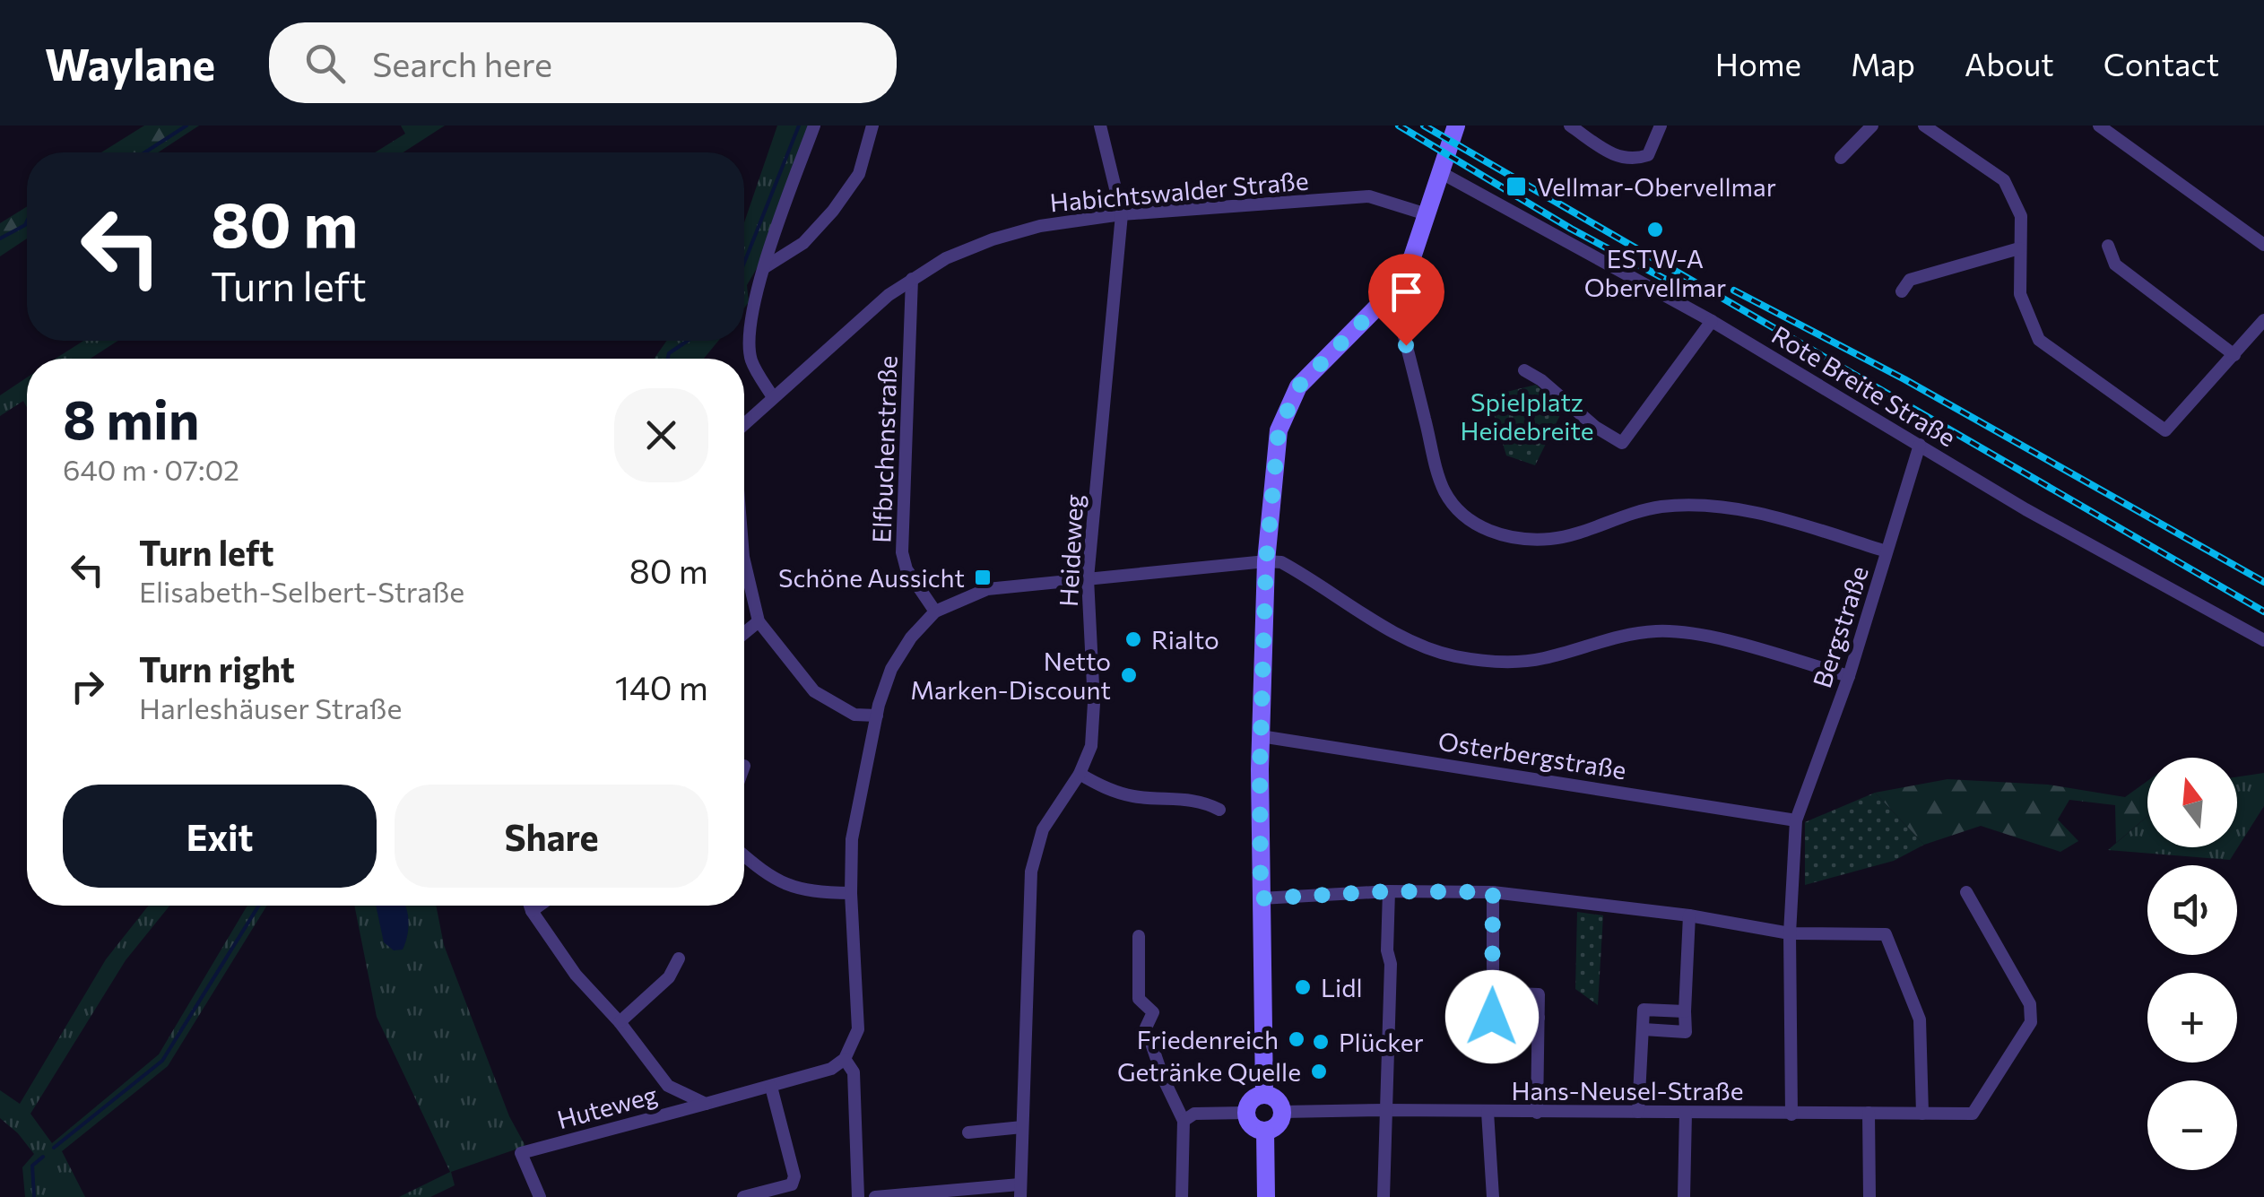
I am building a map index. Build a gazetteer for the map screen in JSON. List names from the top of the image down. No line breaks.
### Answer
{"streets":{"street":["Habichtswalder Straße","Rote Breite Straße","Elfbuchenstraße","Heideweg","Bergstraße","Osterbergstraße","Hans-Neusel-Straße","Huteweg"]},"crossings":[["Habichtswalder Straße","Elfbuchenstraße"],["Habichtswalder Straße","Heideweg"],["Rote Breite Straße","Bergstraße"],["Bergstraße","Osterbergstraße"],["Bergstraße","Hans-Neusel-Straße"]],"parks":["Spielplatz Heidebreite"],"places":{"transit":["Vellmar-Obervellmar","Schöne Aussicht"],"other":["ESTW-A Obervellmar","Rialto","Netto Marken-Discount","Lidl","Friedenreich","Plücker","Getränke Quelle"]},"north":"top","page":{"header":"Waylane","search":"Search here","nav":["Home","Map","About","Contact"],"turn":["80 m","Turn left"],"heading":["8 min","640 m · 07:02"],"list":[{"name":"Turn left","note":"Elisabeth-Selbert-Straße","value":"80 m"},{"name":"Turn right","note":"Harleshäuser Straße","value":"140 m"}],"map_buttons":["+","−"],"buttons":["Exit","Share"]}}
